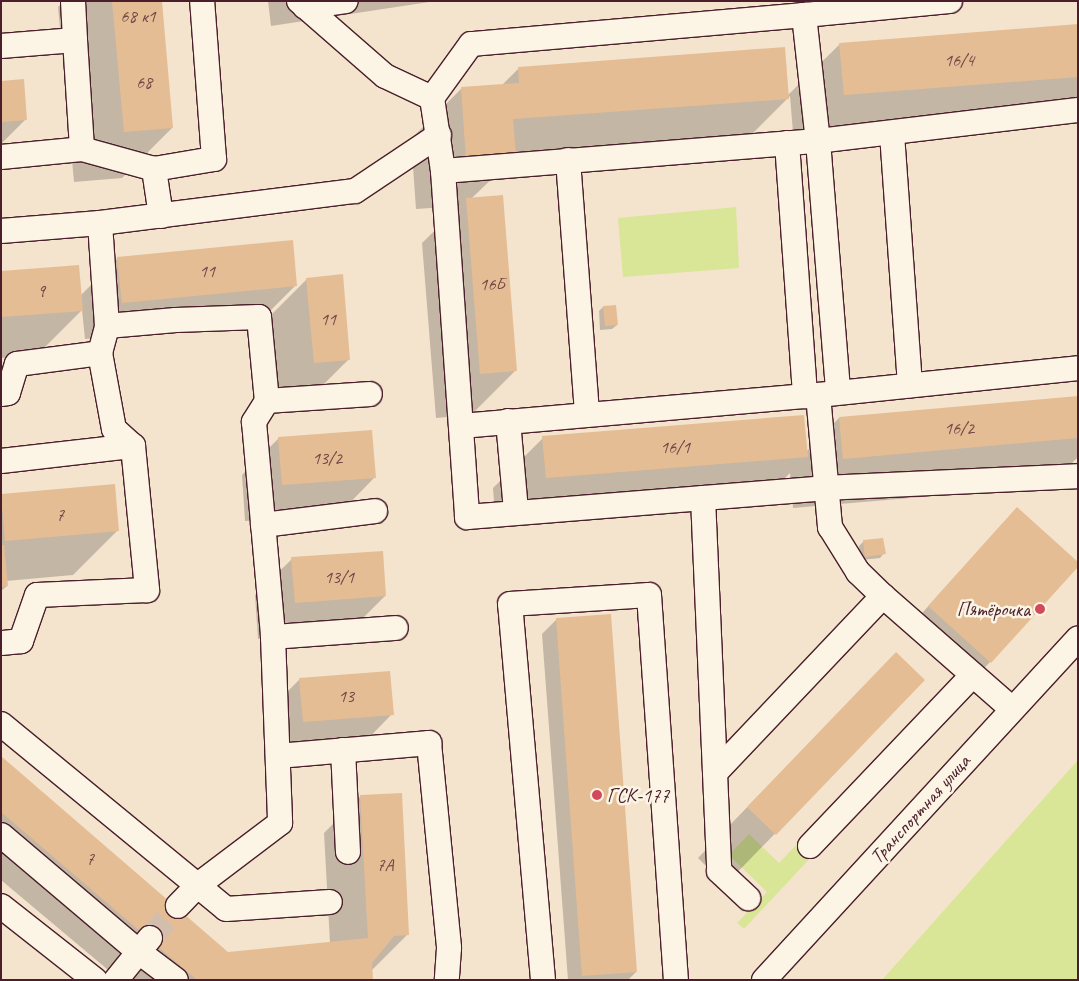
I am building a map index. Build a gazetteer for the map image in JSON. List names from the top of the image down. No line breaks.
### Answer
{"streets":{"street":["Транспортная улица"]},"places":["Пятёрочка","ГСК-177"],"house_numbers":["68 к1","16/4","68","11","16Б","9","11","16/2","16/1","13/2","7","13/1","13","7","7А"]}
